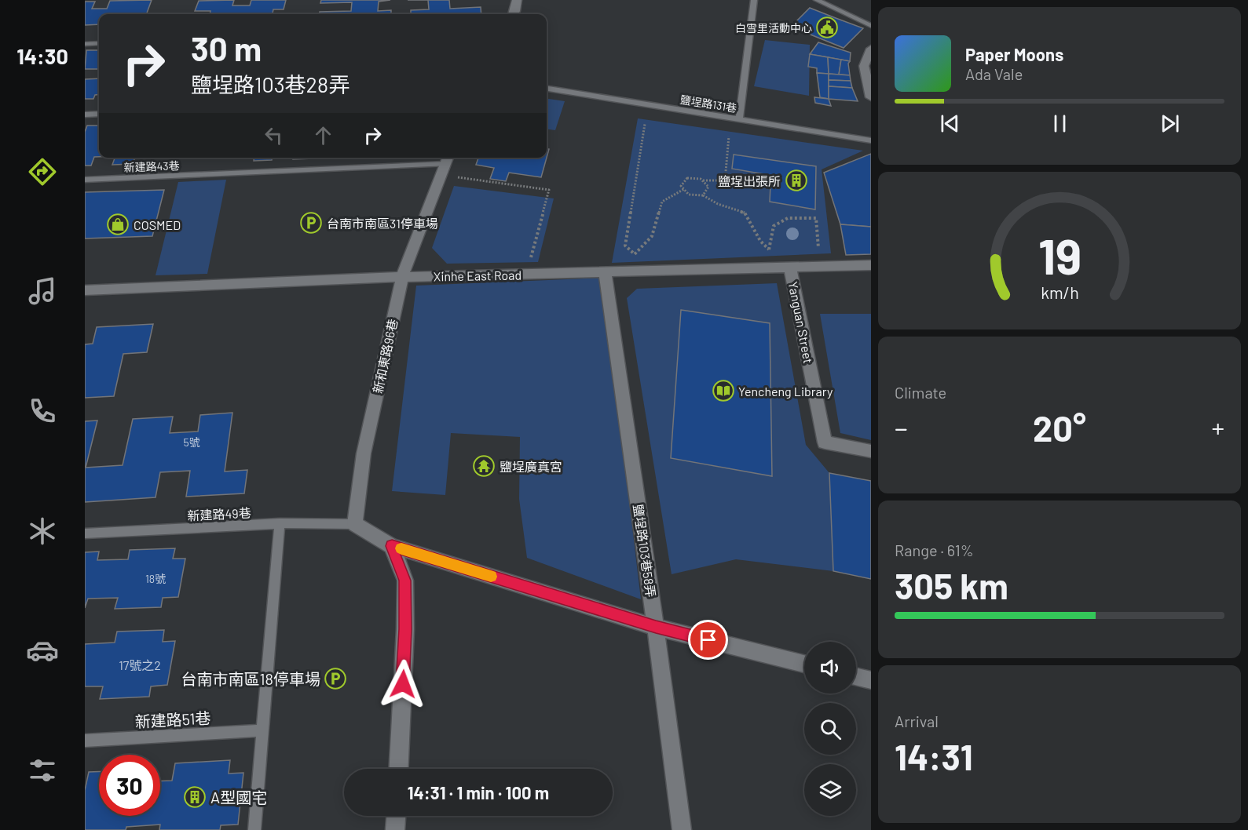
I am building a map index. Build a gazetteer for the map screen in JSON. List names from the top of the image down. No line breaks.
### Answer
{"streets":{"street":["Xinhe East Road","Yanguan Street","新和東路96巷","鹽埕路103巷58弄"],"lane":["鹽埕路131巷","新建路43巷","新建路49巷","新建路51巷"]},"crossings":[["新建路43巷","新和東路96巷"],["Xinhe East Road","Yanguan Street"],["Xinhe East Road","新和東路96巷"],["Xinhe East Road","鹽埕路103巷58弄"],["新和東路96巷","新建路49巷"]],"places":{"public building":["白雪里活動中心"],"building":["鹽埕出張所","A型國宅"],"parking":["台南市南區31停車場","台南市南區18停車場"],"shop":["COSMED"],"library":["Yencheng Library"],"temple":["鹽埕廣真宮"]},"house_numbers":["5號","18號","17號之2"],"page":{"tabs":"14:30","turn":["30 m","鹽埕路103巷28弄"],"song":["Paper Moons","Ada Vale"],"tile":["Climate",["Range · 61%","305 km"],["Arrival","14:31"]],"heat":["−","20°","+"],"limit":"30","trip":"14:31 · 1 min · 100 m","gauge":["19","km/h"]}}
